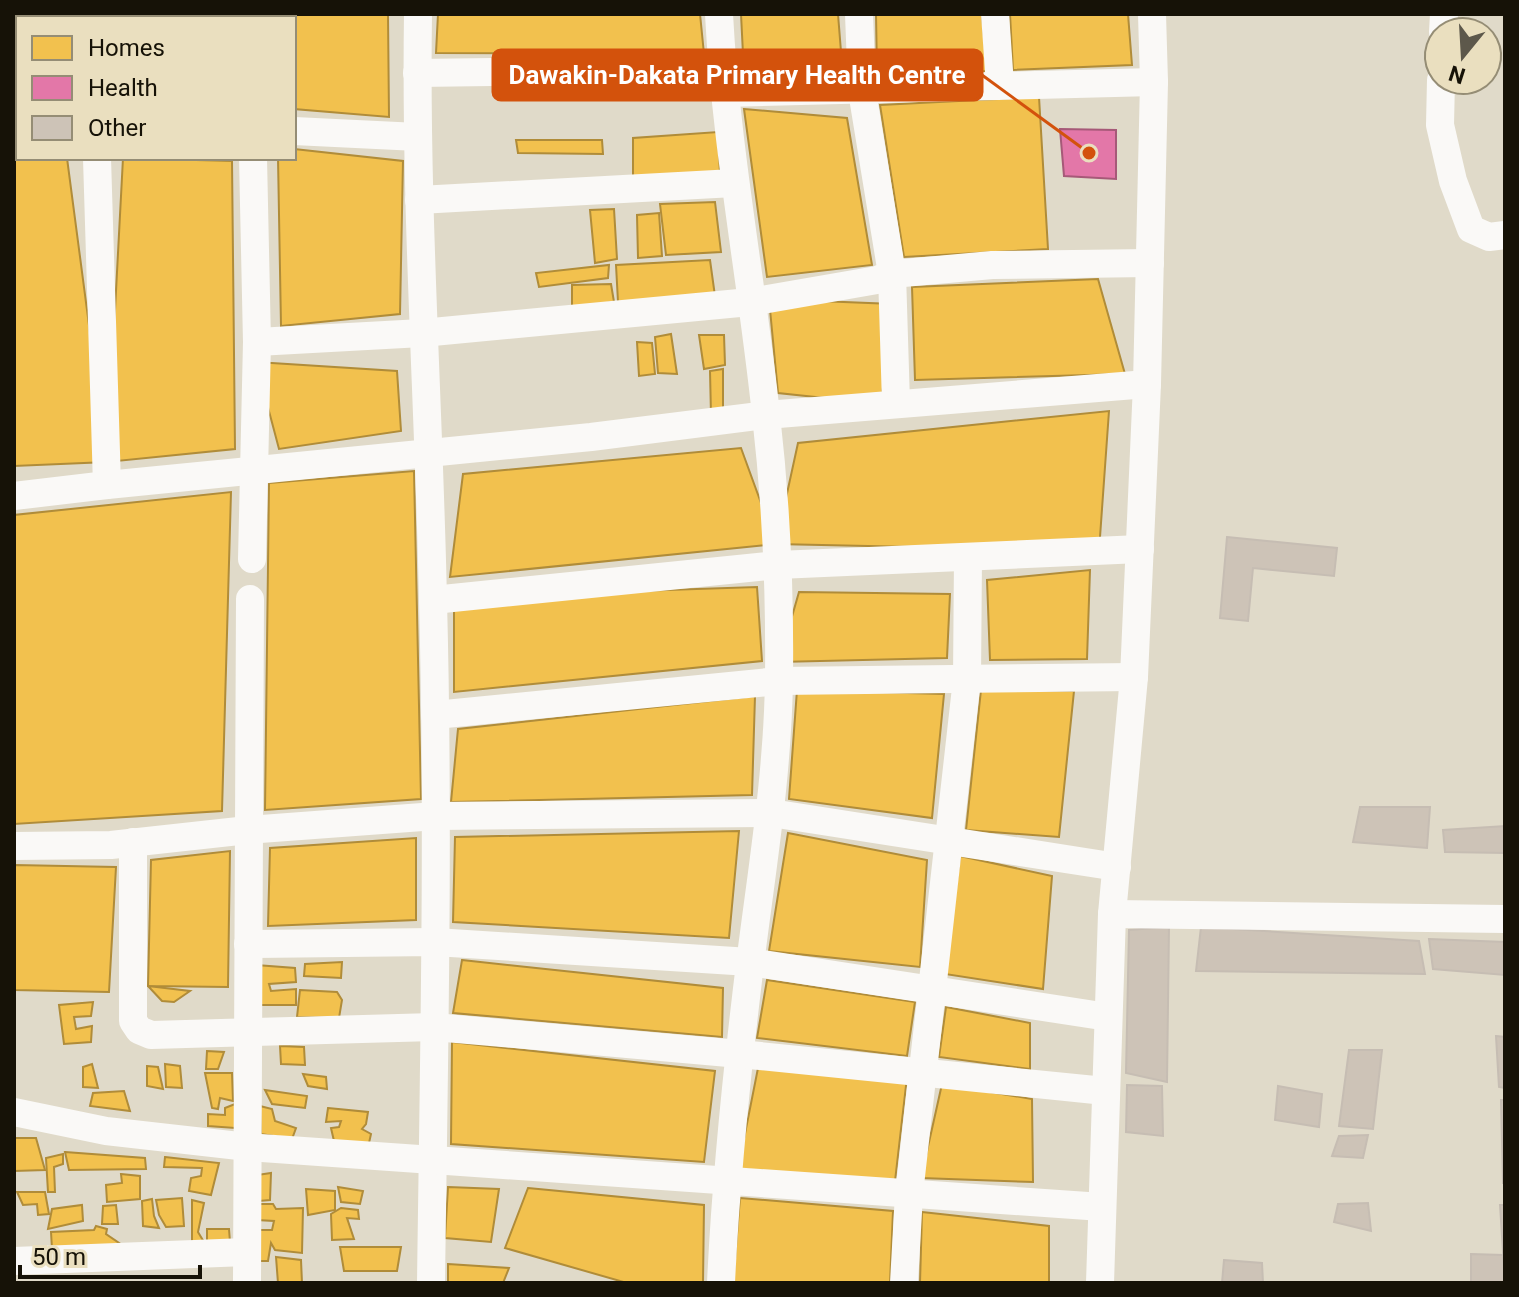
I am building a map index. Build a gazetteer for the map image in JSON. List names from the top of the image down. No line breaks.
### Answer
{"places":["Dawakin-Dakata Primary Health Centre"],"legend":["Homes","Health","Other"],"scale_bar":"50 m","north":"bottom"}
